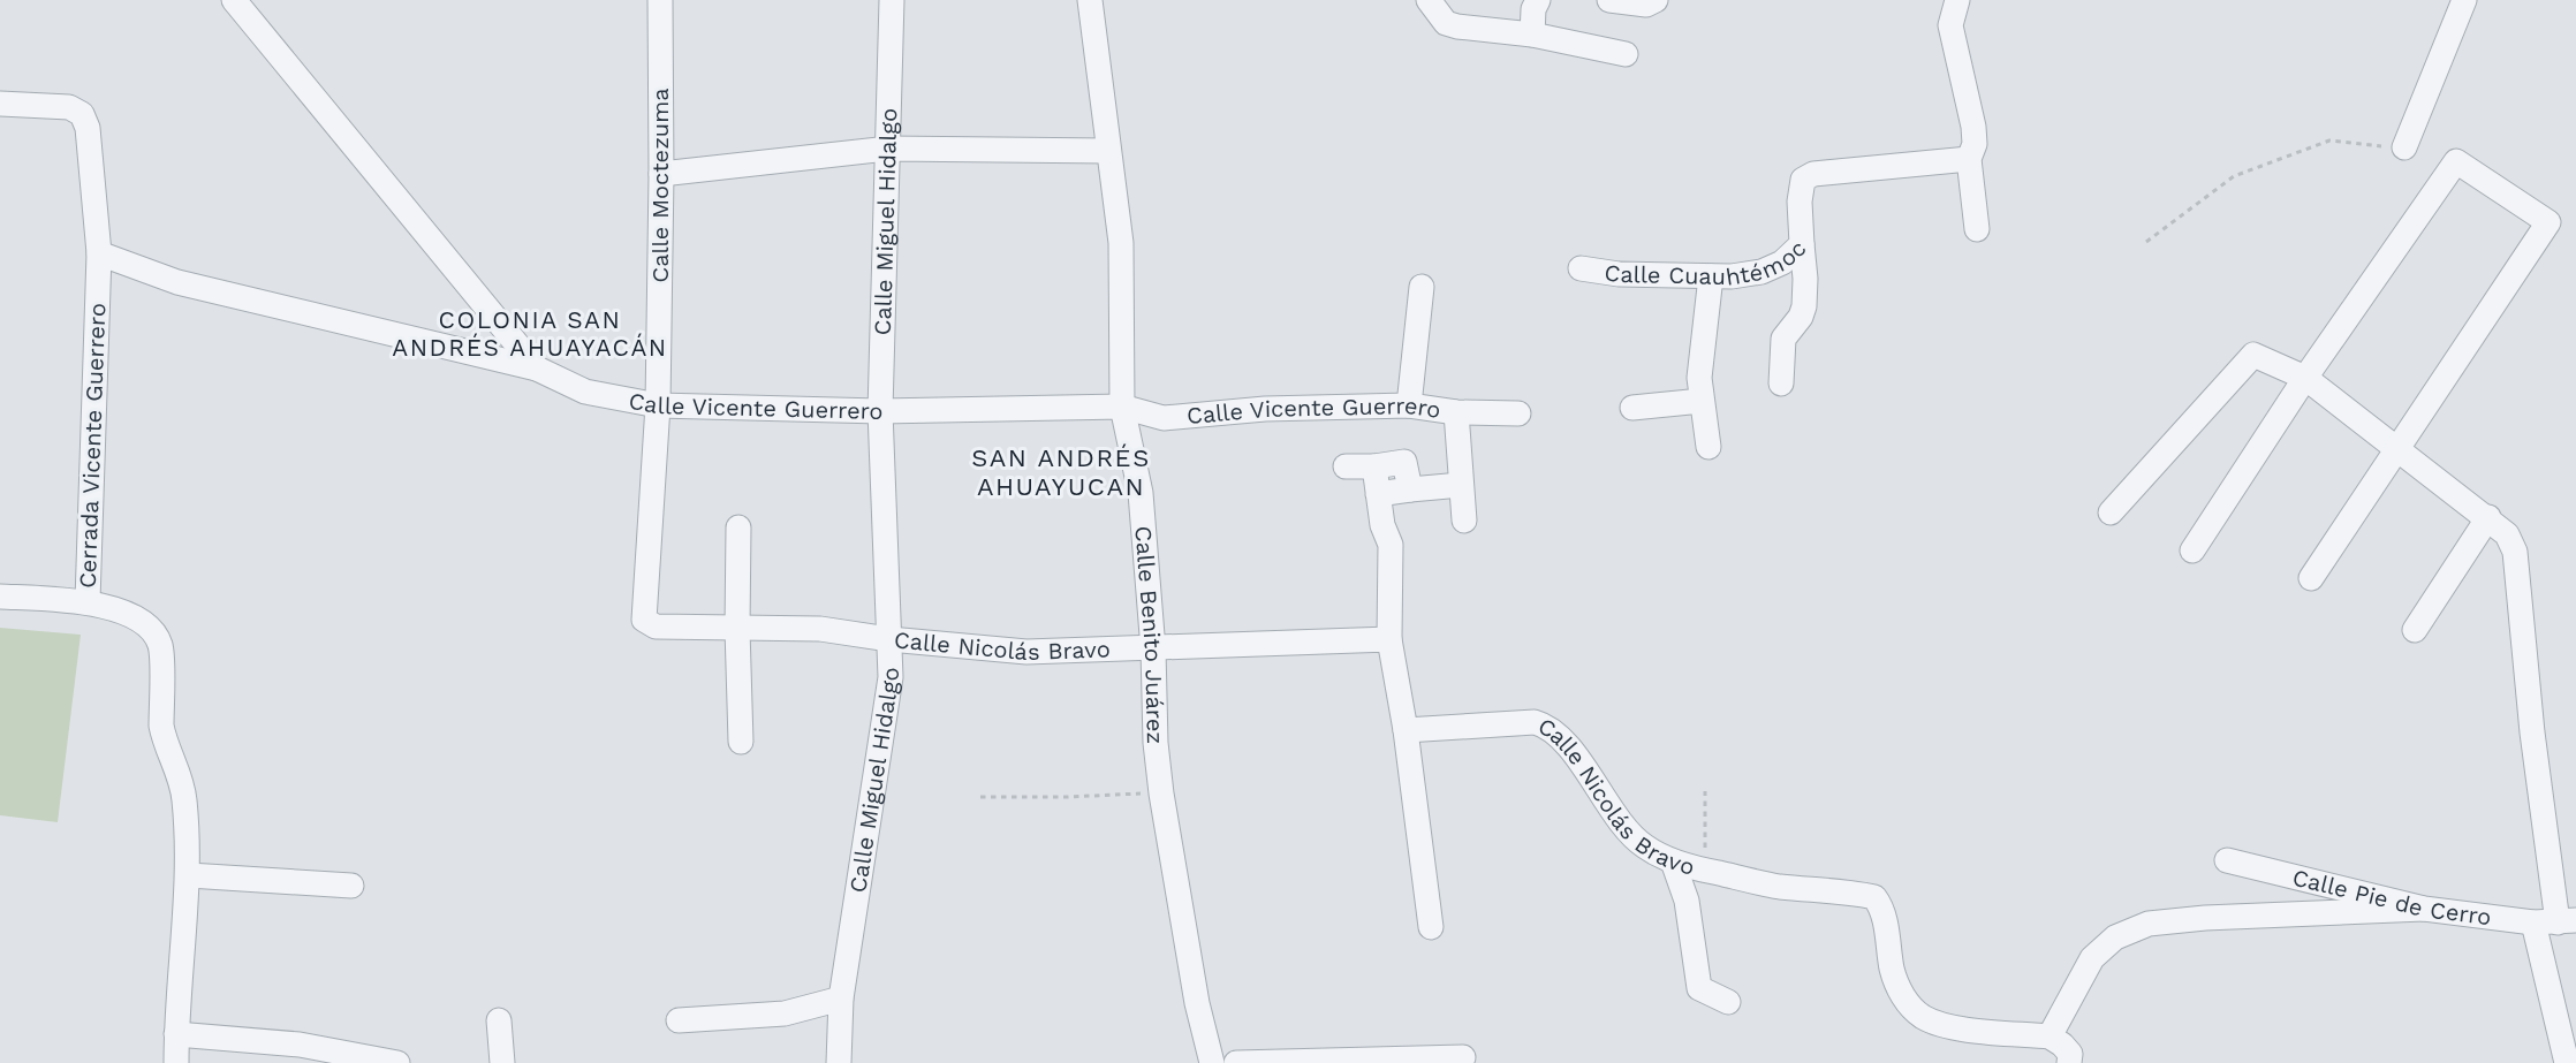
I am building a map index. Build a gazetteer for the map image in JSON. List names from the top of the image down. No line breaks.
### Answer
{"streets":{"street":["Calle Moctezuma","Calle Miguel Hidalgo","Calle Cuauhtémoc","Calle Vicente Guerrero","Cerrada Vicente Guerrero","Calle Benito Juárez","Calle Nicolás Bravo","Calle Pie de Cerro"]},"crossings":[["Calle Moctezuma","Calle Vicente Guerrero"],["Calle Moctezuma","Calle Nicolás Bravo"],["Calle Miguel Hidalgo","Calle Vicente Guerrero"],["Calle Miguel Hidalgo","Calle Nicolás Bravo"],["Calle Vicente Guerrero","Calle Benito Juárez"],["Calle Benito Juárez","Calle Nicolás Bravo"]],"districts":["COLONIA SAN ANDRÉS AHUAYACÁN","SAN ANDRÉS AHUAYUCAN"]}
